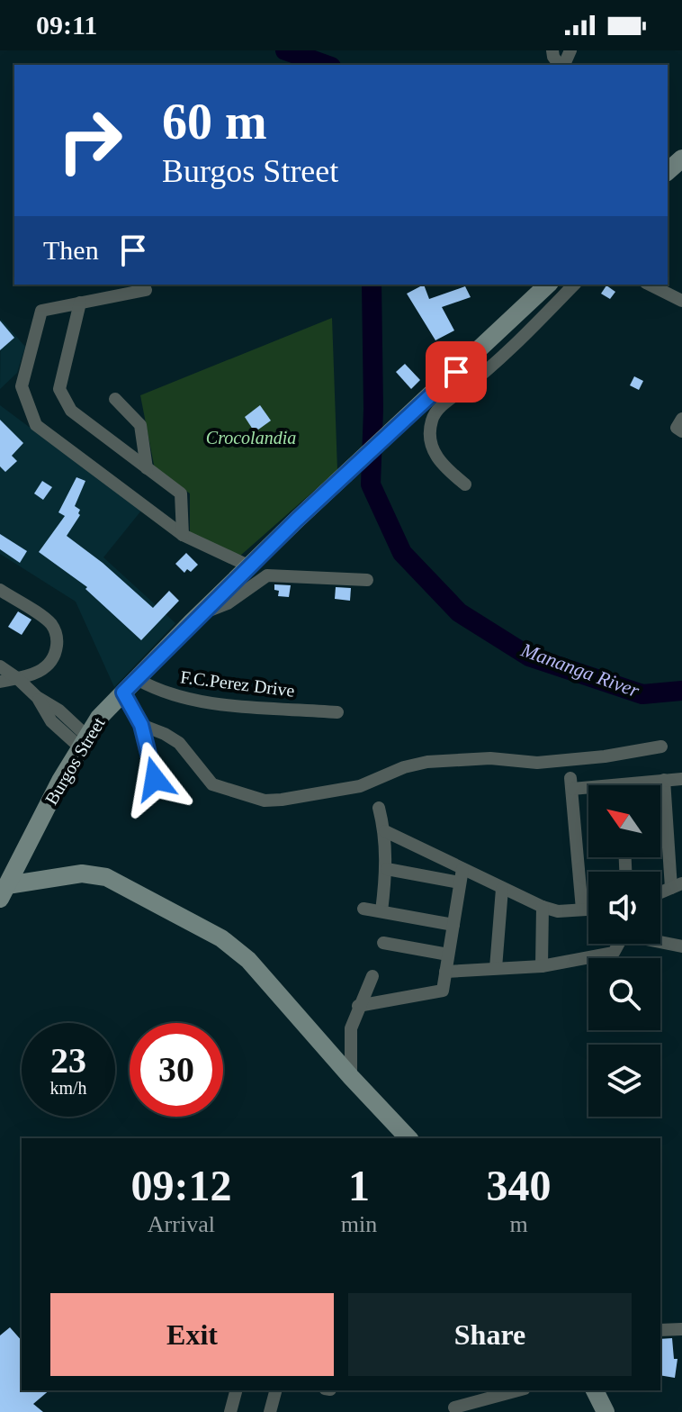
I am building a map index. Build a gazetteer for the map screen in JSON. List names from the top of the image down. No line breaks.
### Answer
{"streets":{"street":["F.C.Perez Drive","Burgos Street"]},"crossings":[["F.C.Perez Drive","Burgos Street"]],"water":["Mananga River"],"parks":["Crocolandia"],"north":"top left","page":{"status":"09:11","turn":["60 m","Burgos Street"],"then":"Then","speed":"23 km/h","limit":"30","eta":["09:12","Arrival","1","min","340","m"],"buttons":["Exit","Share"]}}
